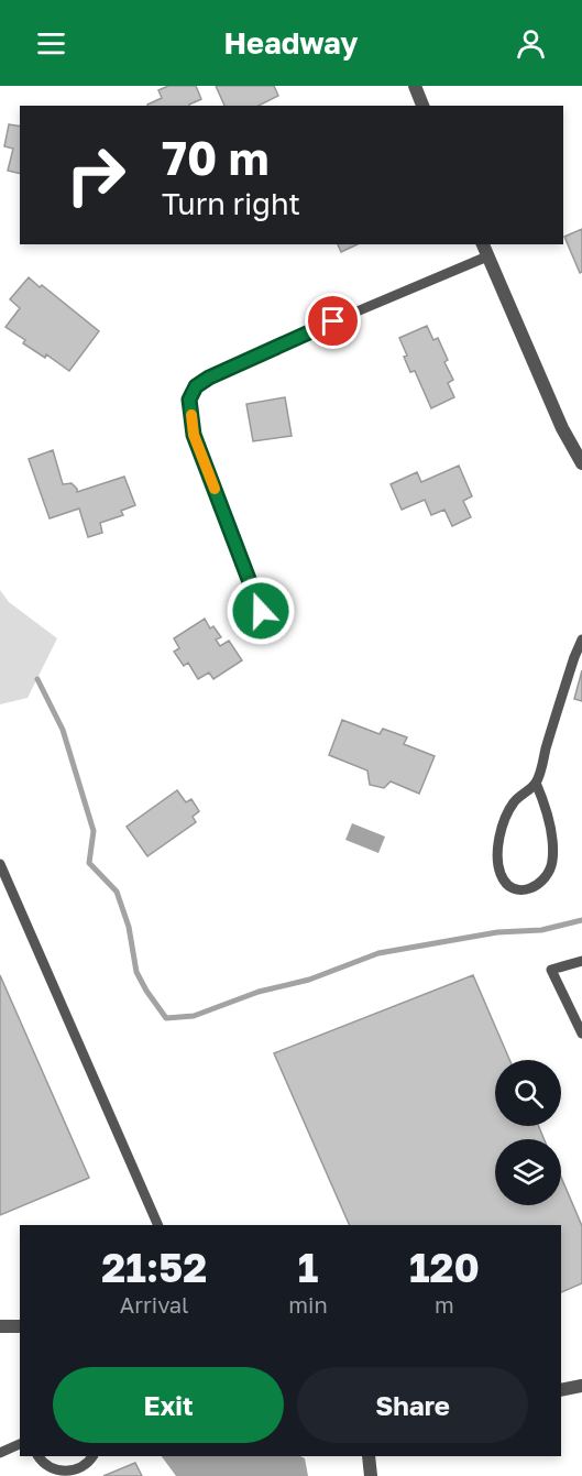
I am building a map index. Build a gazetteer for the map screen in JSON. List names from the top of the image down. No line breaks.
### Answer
{"page":{"header":"Headway","turn":["70 m","Turn right"],"eta":["21:52","Arrival","1","min","120","m"],"buttons":["Exit","Share"]}}
